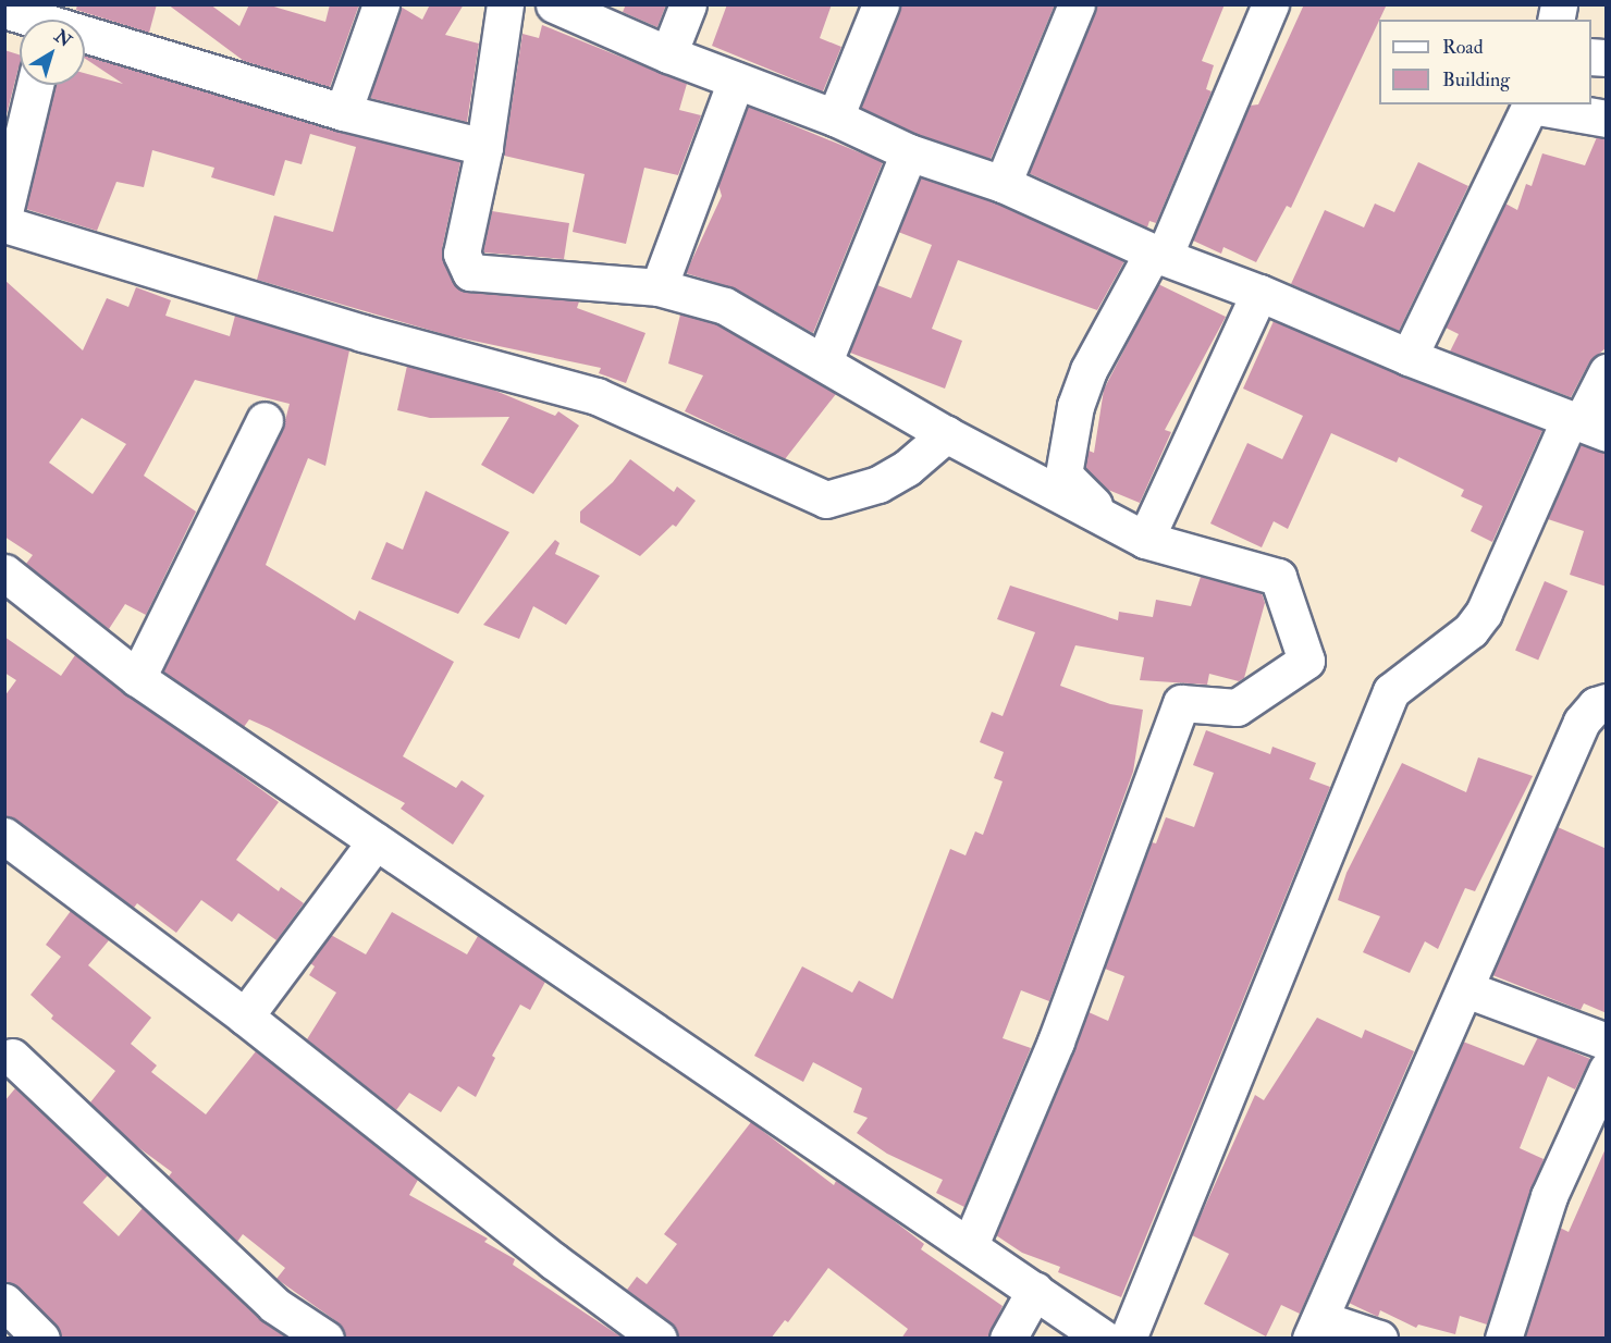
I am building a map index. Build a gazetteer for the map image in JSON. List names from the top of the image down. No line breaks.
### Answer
{"legend":["Road","Building"],"north":"top right"}
